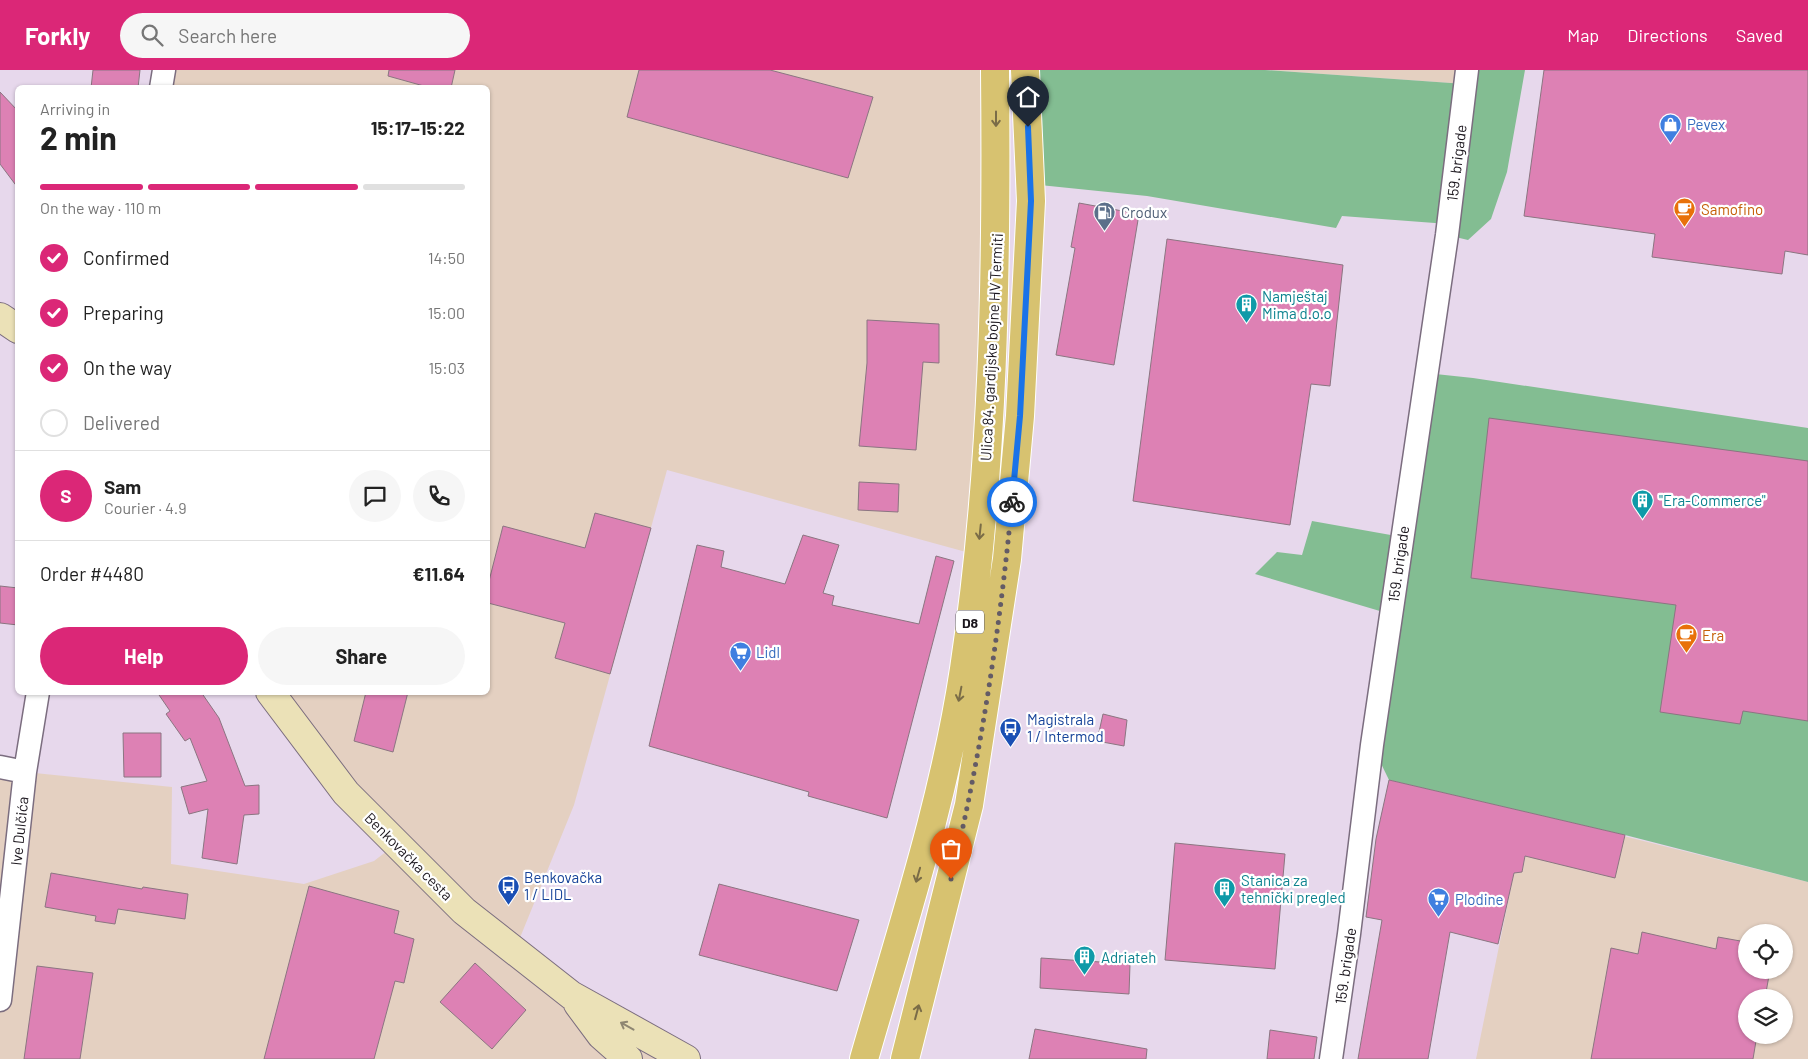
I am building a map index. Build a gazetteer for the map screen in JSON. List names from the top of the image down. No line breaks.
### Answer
{"streets":{"main road":["Ulica 84. gardijske bojne HV Termiti","D8","Benkovačka cesta"],"street":["159. brigade","Ive Dulčića"]},"places":{"shop":["Pevex"],"cafe":["Samofino","Era"],"fuel station":["Crodux"],"building":["Namještaj Mima d.o.o","\"Era-Commerce\"","Stanica za tehnički pregled","Adriateh"],"supermarket":["Lidl","Plodine"],"bus stop":["Magistrala 1 / Intermod","Benkovačka 1 / LIDL"]},"page":{"header":"Forkly","search":"Search here","nav":["Map","Directions","Saved"],"heading":["2 min","Arriving in","15:17–15:22"],"panel":["Sam","Courier · 4.9","Order #4480","€11.64"],"bar":"On the way · 110 m","list":[["Confirmed","14:50"],["Preparing","15:00"],["On the way","15:03"],"Delivered"],"round":"S","buttons":["Help","Share"]}}
